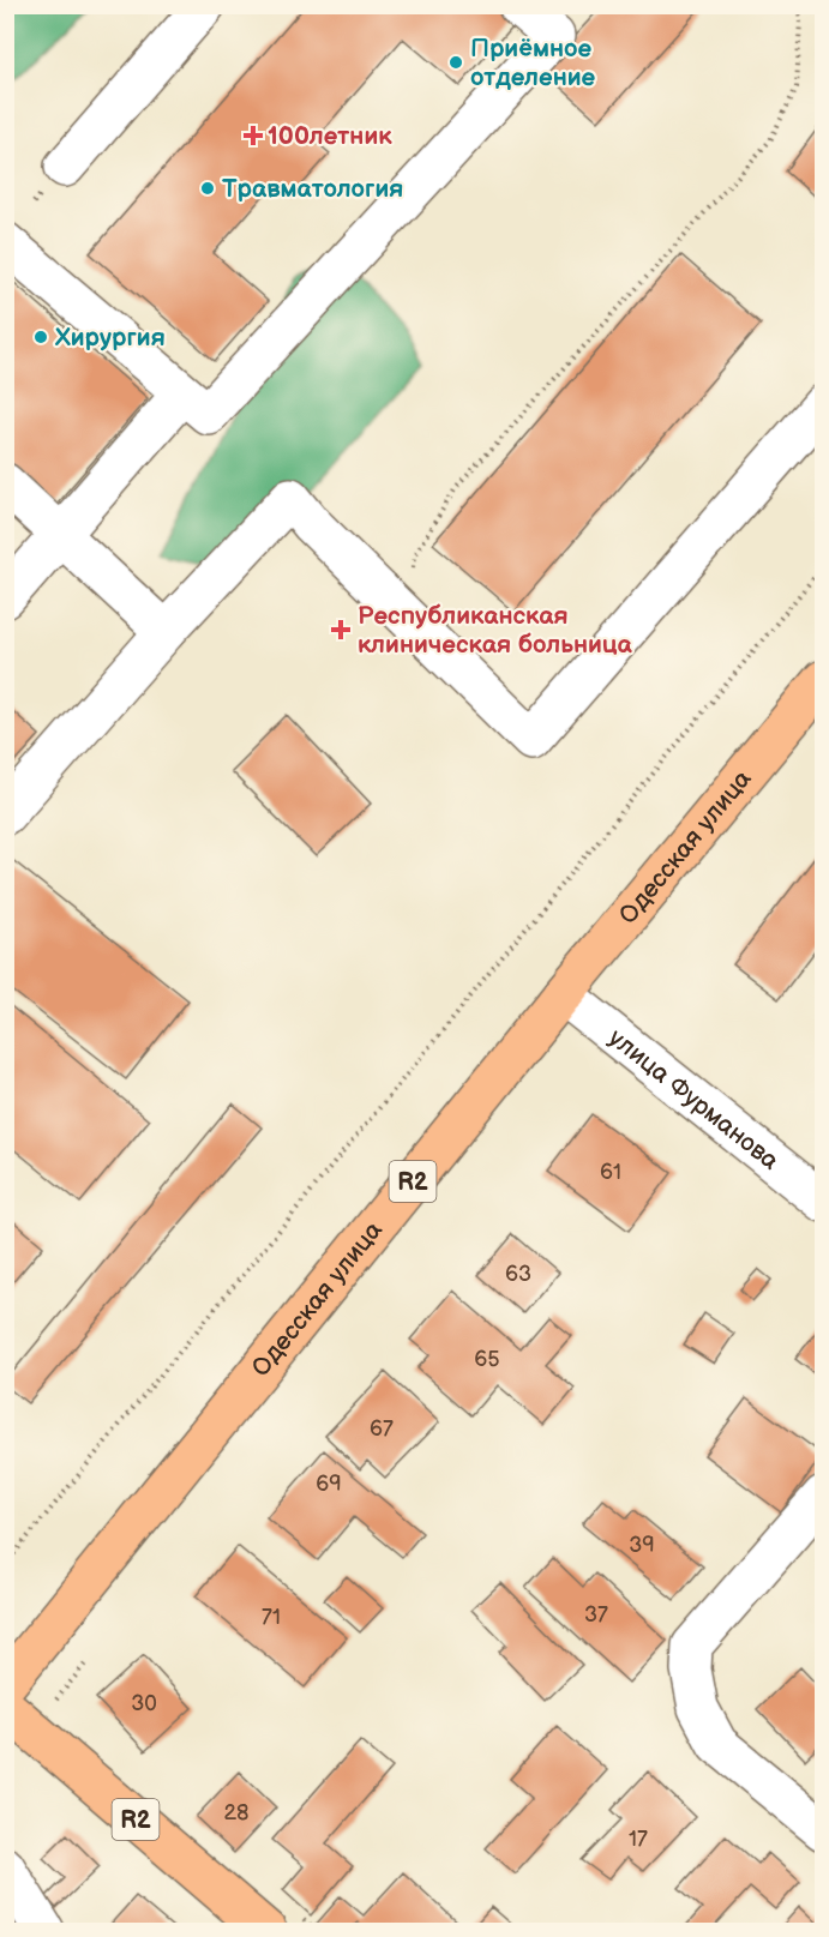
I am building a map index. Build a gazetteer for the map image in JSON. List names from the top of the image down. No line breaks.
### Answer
{"streets":{"main road":["Одесская улица","R2"],"street":["улица Фурманова"]},"crossings":[["Одесская улица","улица Фурманова"]],"places":{"other":["Приёмное отделение","Травматология","Хирургия"],"health":["100летник","Республиканская клиническая больница"]},"house_numbers":["61","63","65","67","69","39","37","71","30","28","17"]}
